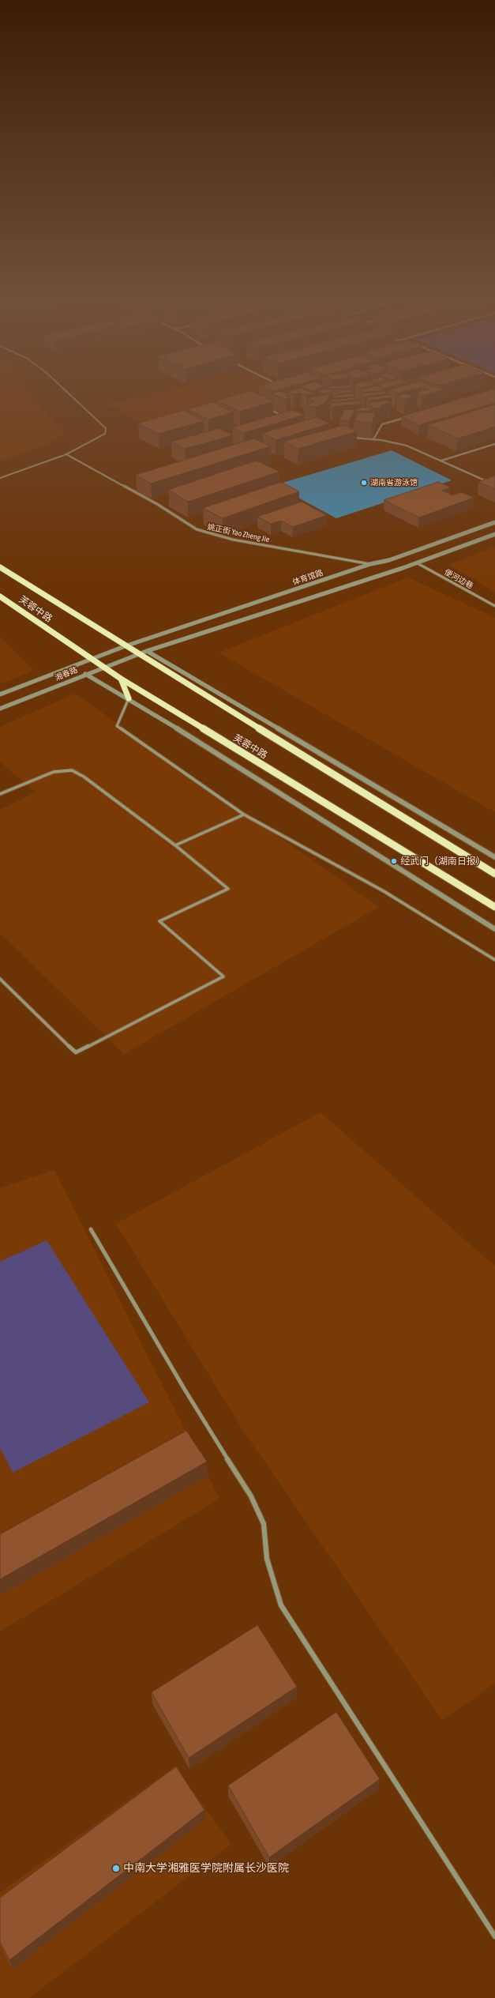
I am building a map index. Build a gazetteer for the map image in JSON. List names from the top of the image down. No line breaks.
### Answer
{"streets":{"main road":["芙蓉中路"],"street":["姚正街 Yao Zheng Jie","体育馆路","便河边巷","湘春路"]},"crossings":[["姚正街 Yao Zheng Jie","体育馆路"],["体育馆路","芙蓉中路"],["体育馆路","湘春路"],["芙蓉中路","湘春路"]],"places":["湖南省游泳馆","经武门（湖南日报）","中南大学湘雅医学院附属长沙医院"]}
